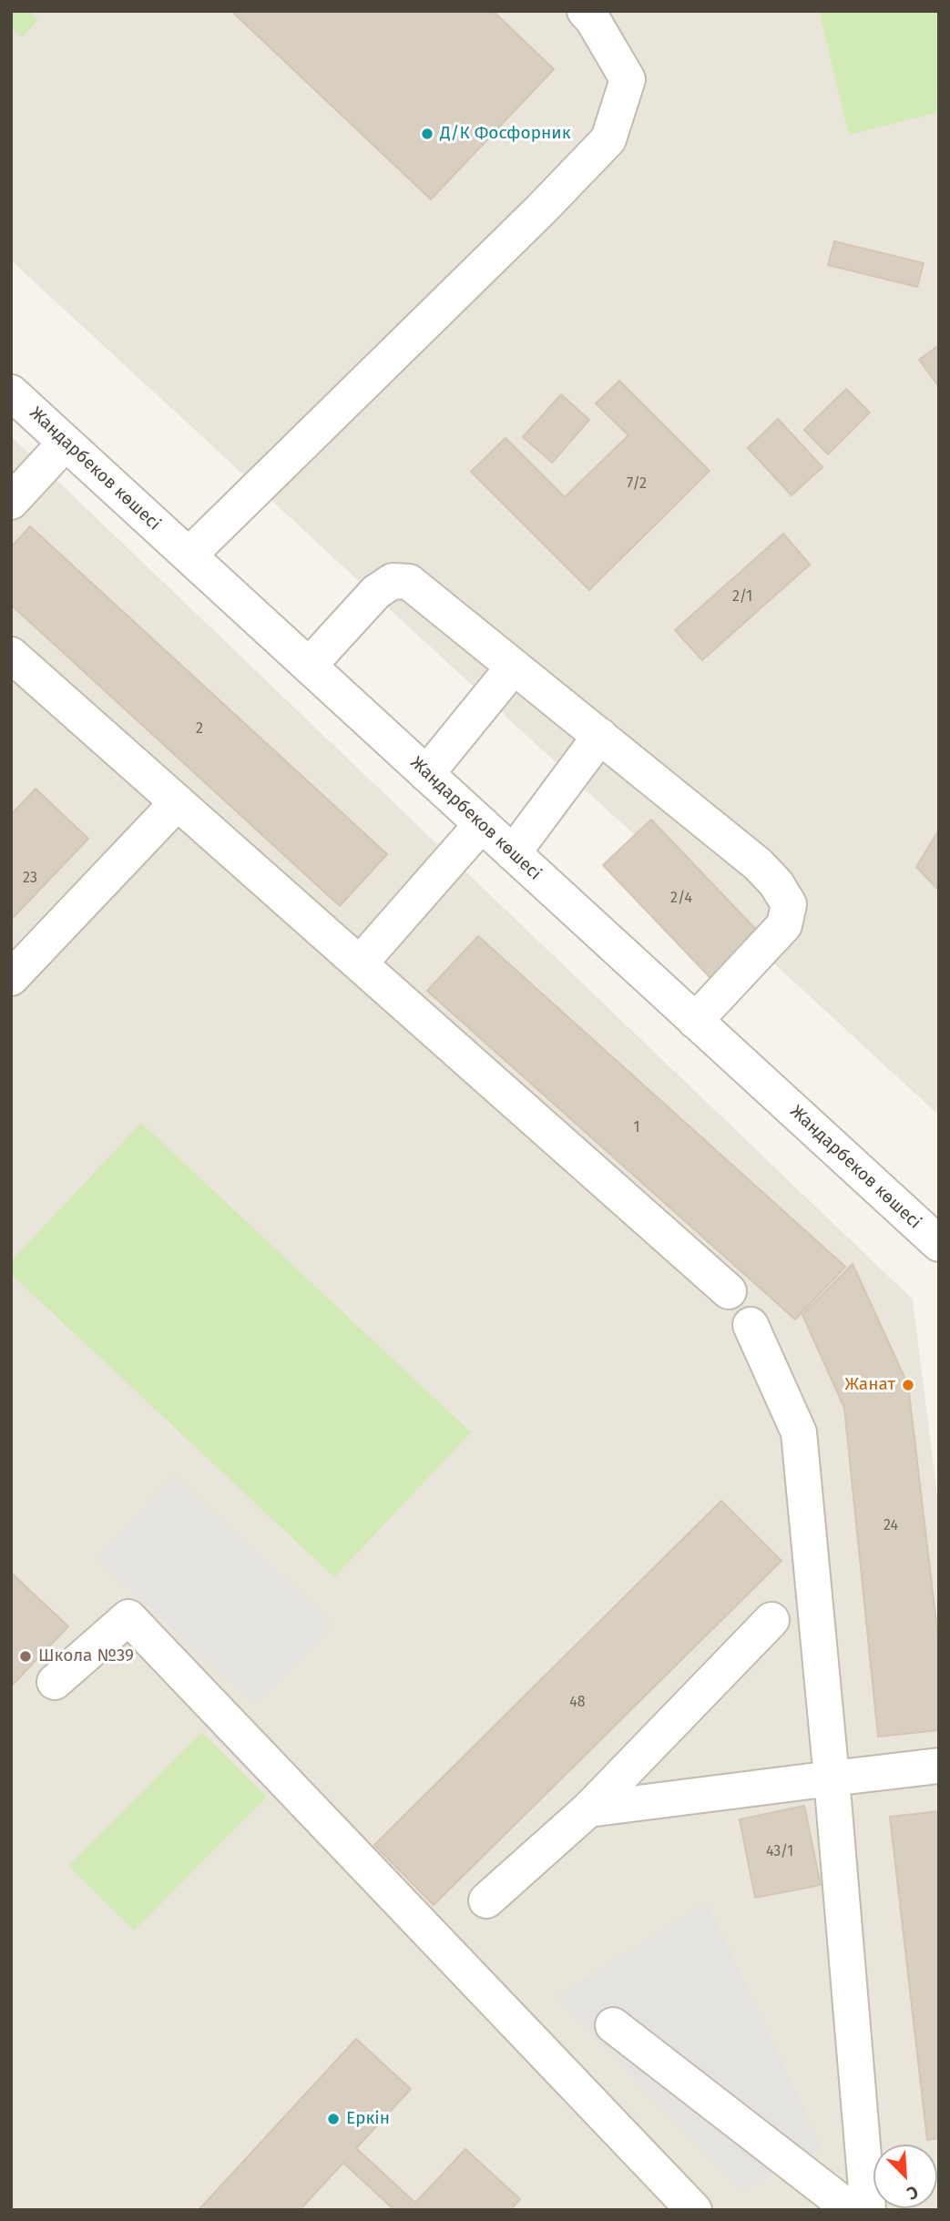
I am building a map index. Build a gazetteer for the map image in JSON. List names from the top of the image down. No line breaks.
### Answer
{"streets":{"street":["Жандарбеков көшесі"]},"places":["Д/К Фосфорник","Жанат","Школа №39","Еркін"],"house_numbers":["7/2","2/1","2","23","2/4","1","24","48","43/1"],"north":"bottom right"}
